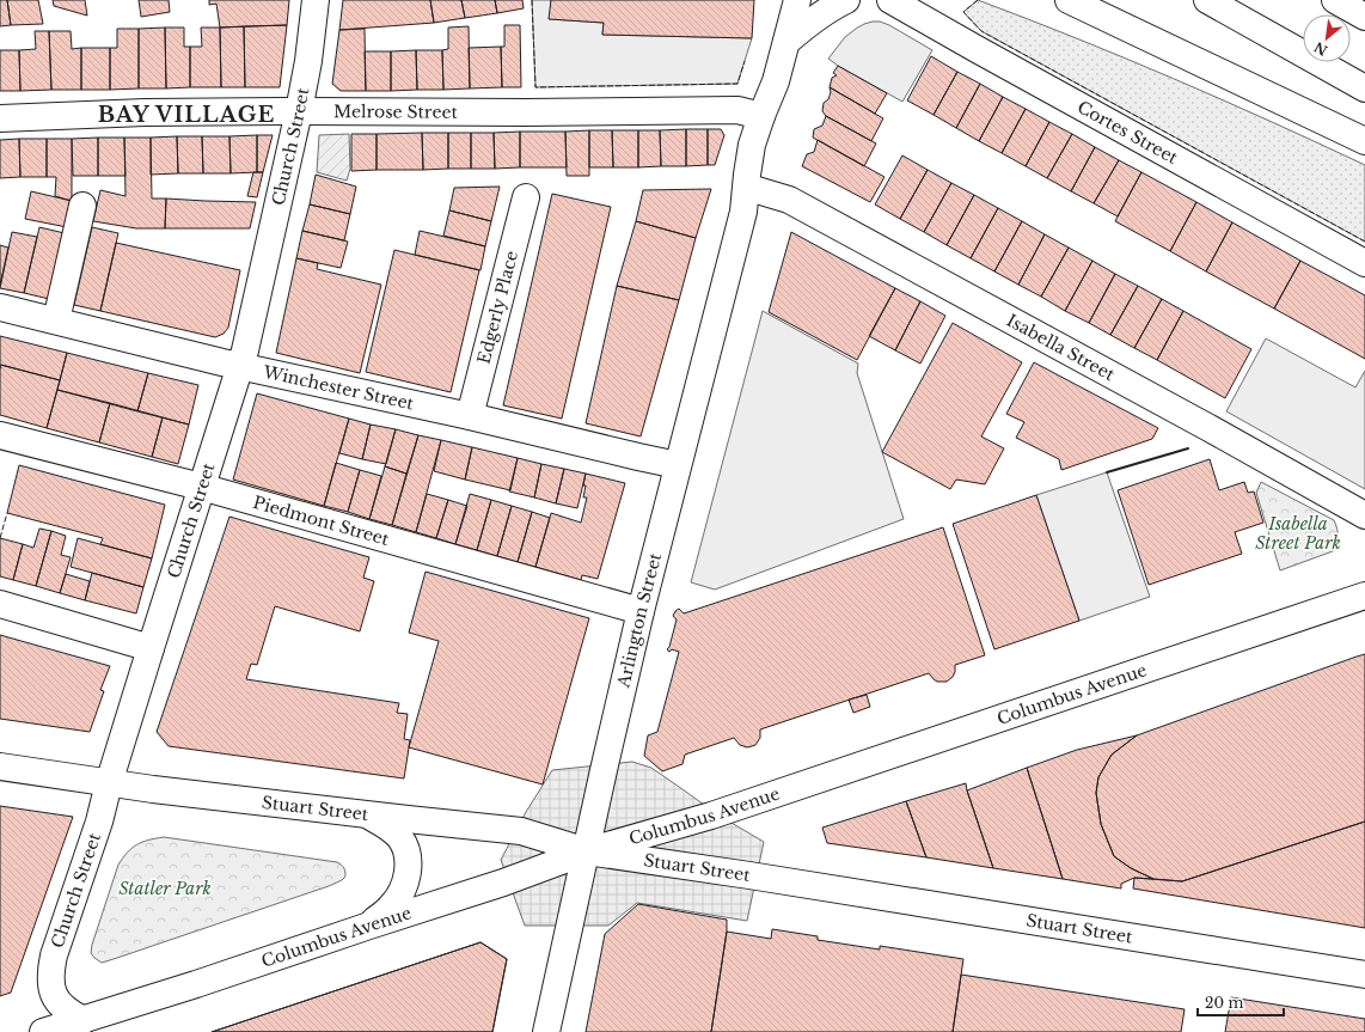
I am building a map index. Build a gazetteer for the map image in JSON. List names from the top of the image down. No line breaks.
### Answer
{"streets":{"main road":["Melrose Street","Cortes Street","Church Street","Edgerly Place","Isabella Street","Winchester Street","Piedmont Street","Arlington Street","Columbus Avenue","Stuart Street"]},"crossings":[["Melrose Street","Church Street"],["Melrose Street","Arlington Street"],["Church Street","Winchester Street"],["Church Street","Piedmont Street"],["Church Street","Columbus Avenue"],["Church Street","Stuart Street"],["Edgerly Place","Winchester Street"],["Isabella Street","Arlington Street"],["Winchester Street","Arlington Street"],["Piedmont Street","Arlington Street"],["Arlington Street","Columbus Avenue"],["Arlington Street","Stuart Street"],["Columbus Avenue","Stuart Street"]],"districts":["BAY VILLAGE"],"parks":["Isabella Street Park","Statler Park"],"scale_bar":"20 m","north":"bottom left"}
